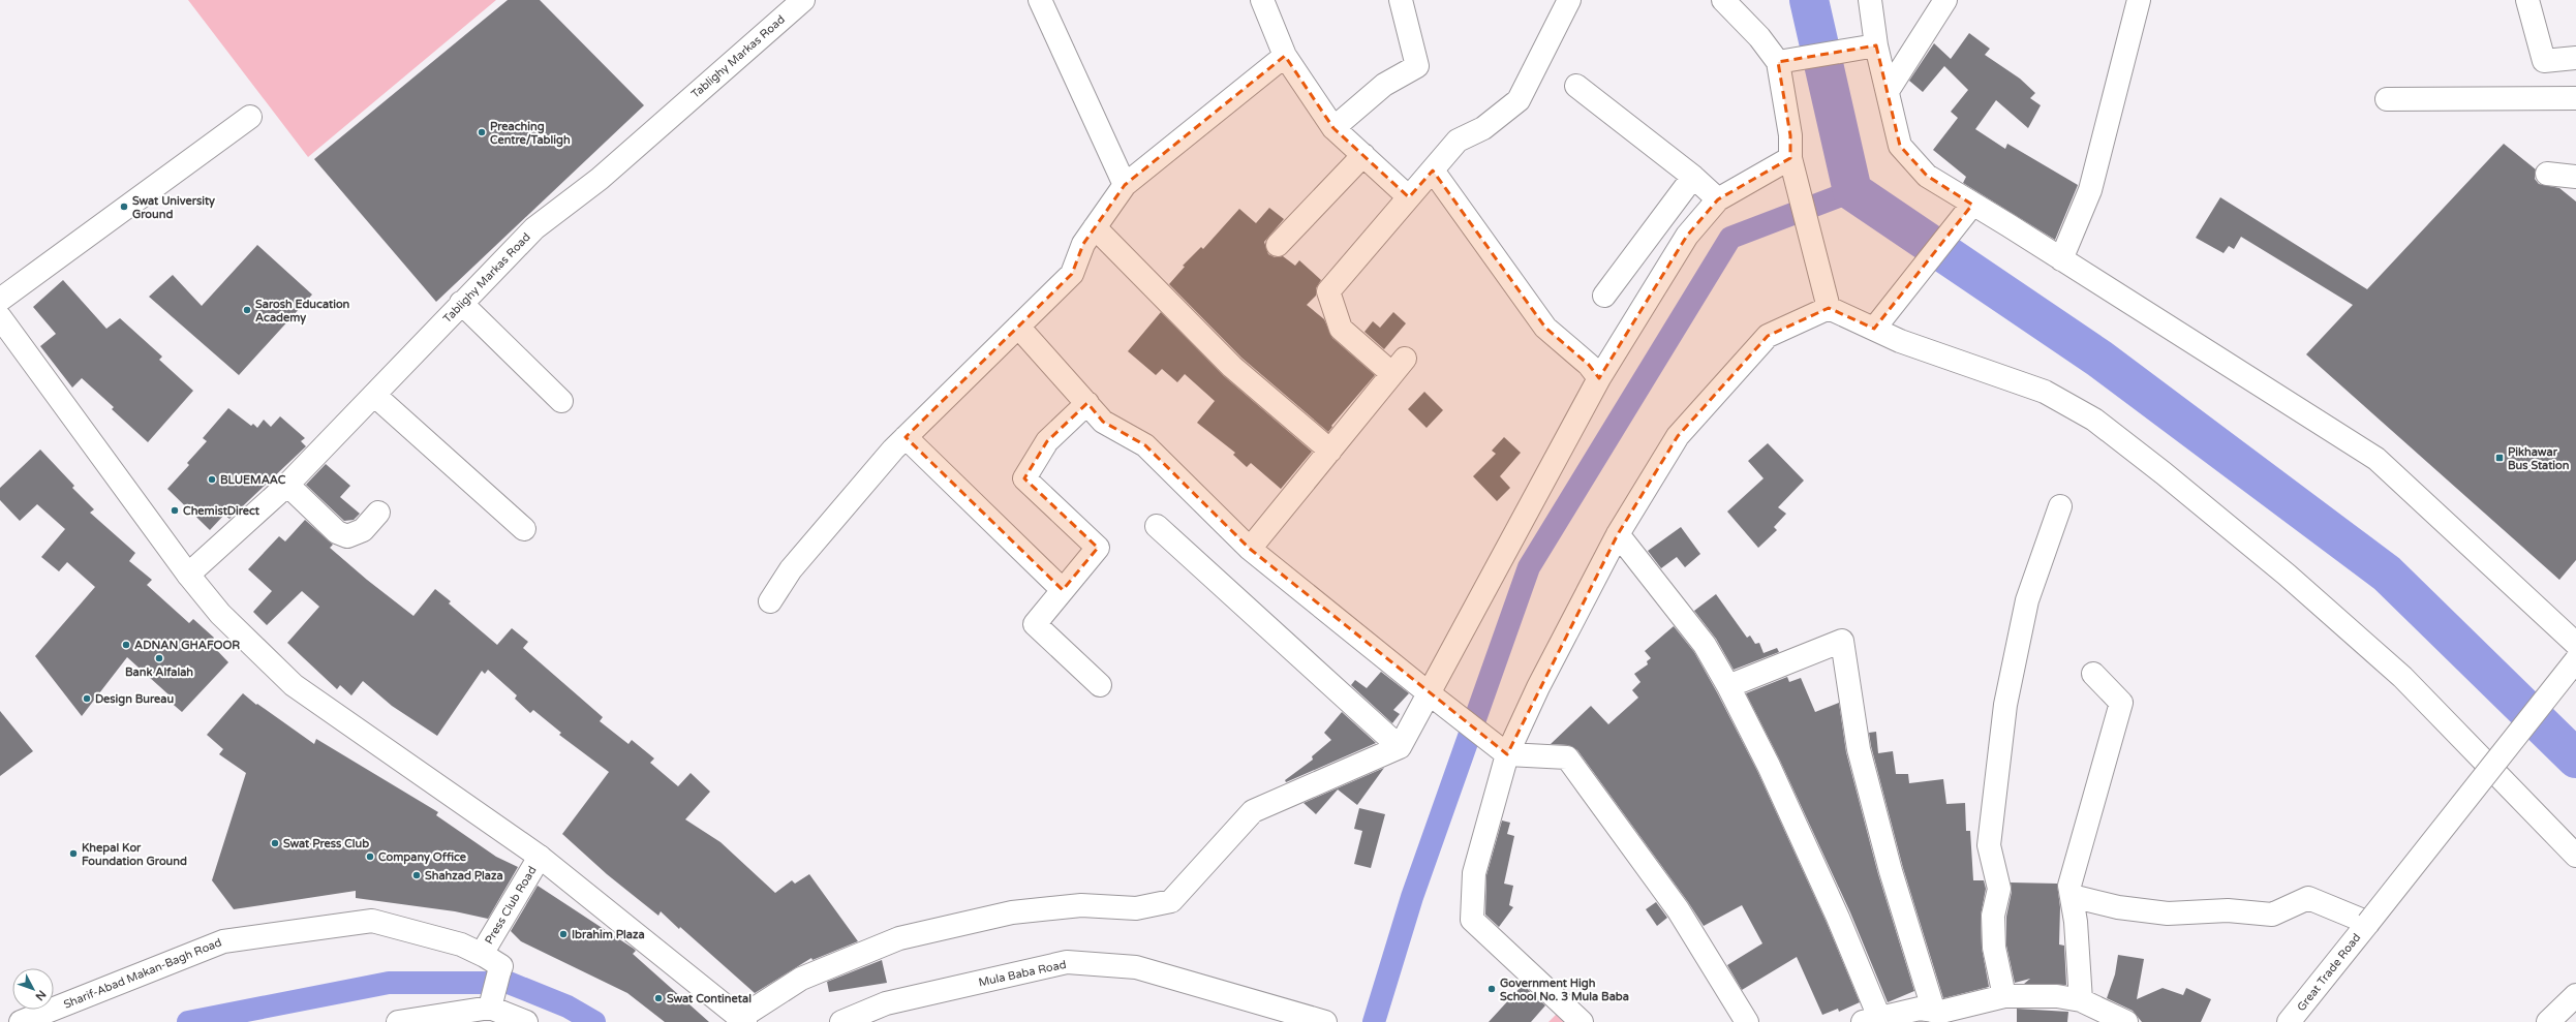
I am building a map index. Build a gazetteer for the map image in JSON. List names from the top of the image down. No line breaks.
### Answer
{"streets":{"street":["Tablighy Markas Road","Press Club Road","Great Trade Road","Sharif-Abad Makan-Bagh Road","Mula Baba Road"]},"crossings":[["Press Club Road","Sharif-Abad Makan-Bagh Road"]],"places":{"other":["Preaching Centre/Tabligh","Swat University Ground","Sarosh Education Academy","BLUEMAAC","ChemistDirect","ADNAN GHAFOOR","Bank Alfalah","Design Bureau","Swat Press Club","Khepal Kor Foundation Ground","Company Office","Shahzad Plaza","Ibrahim Plaza","Government High School No. 3 Mula Baba","Swat Continetal"],"transit":["Pikhawar Bus Station"]},"north":"bottom right"}
